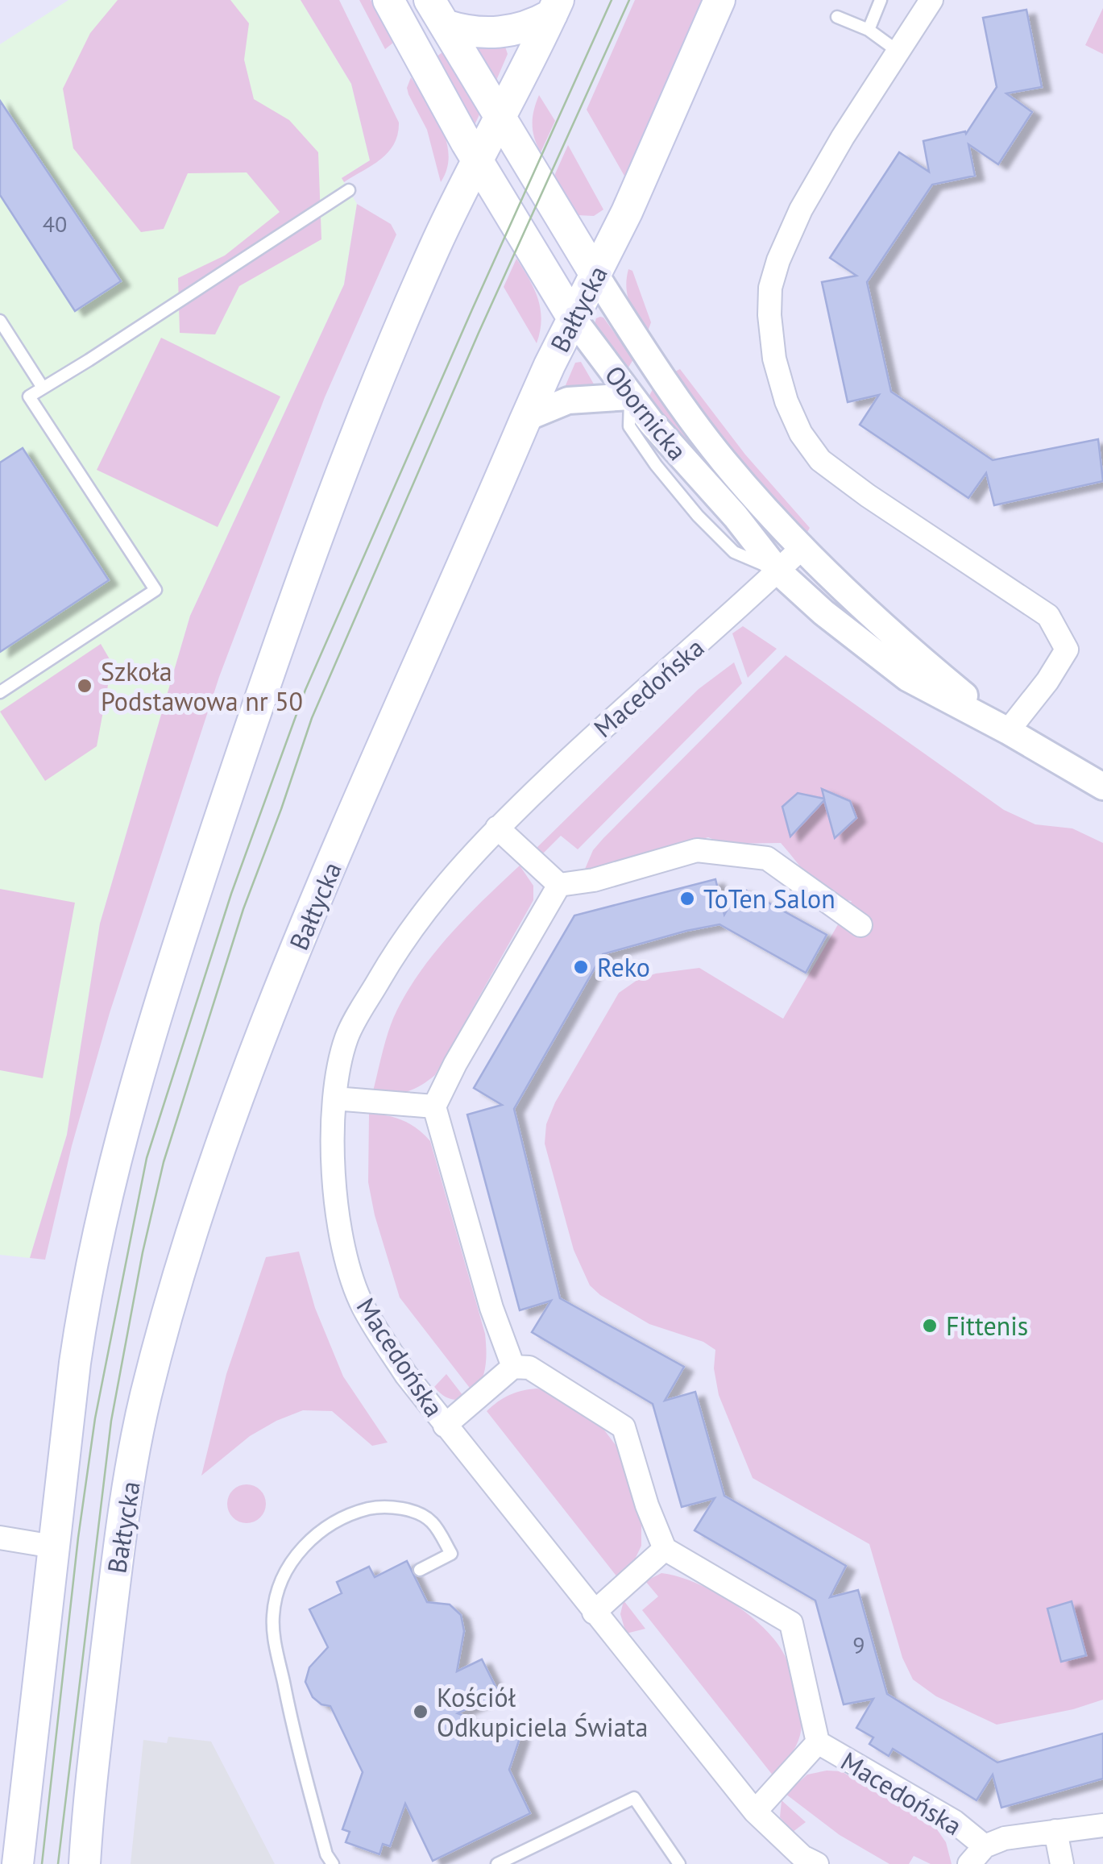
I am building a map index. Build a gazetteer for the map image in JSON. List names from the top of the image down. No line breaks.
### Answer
{"streets":{"main road":["Bałtycka","Obornicka"],"street":["Macedońska"]},"crossings":[["Bałtycka","Obornicka"],["Obornicka","Macedońska"]],"places":["Szkoła Podstawowa nr 50","ToTen Salon","Reko","Fittenis","Kościół Odkupiciela Świata"],"house_numbers":["40","9"]}
